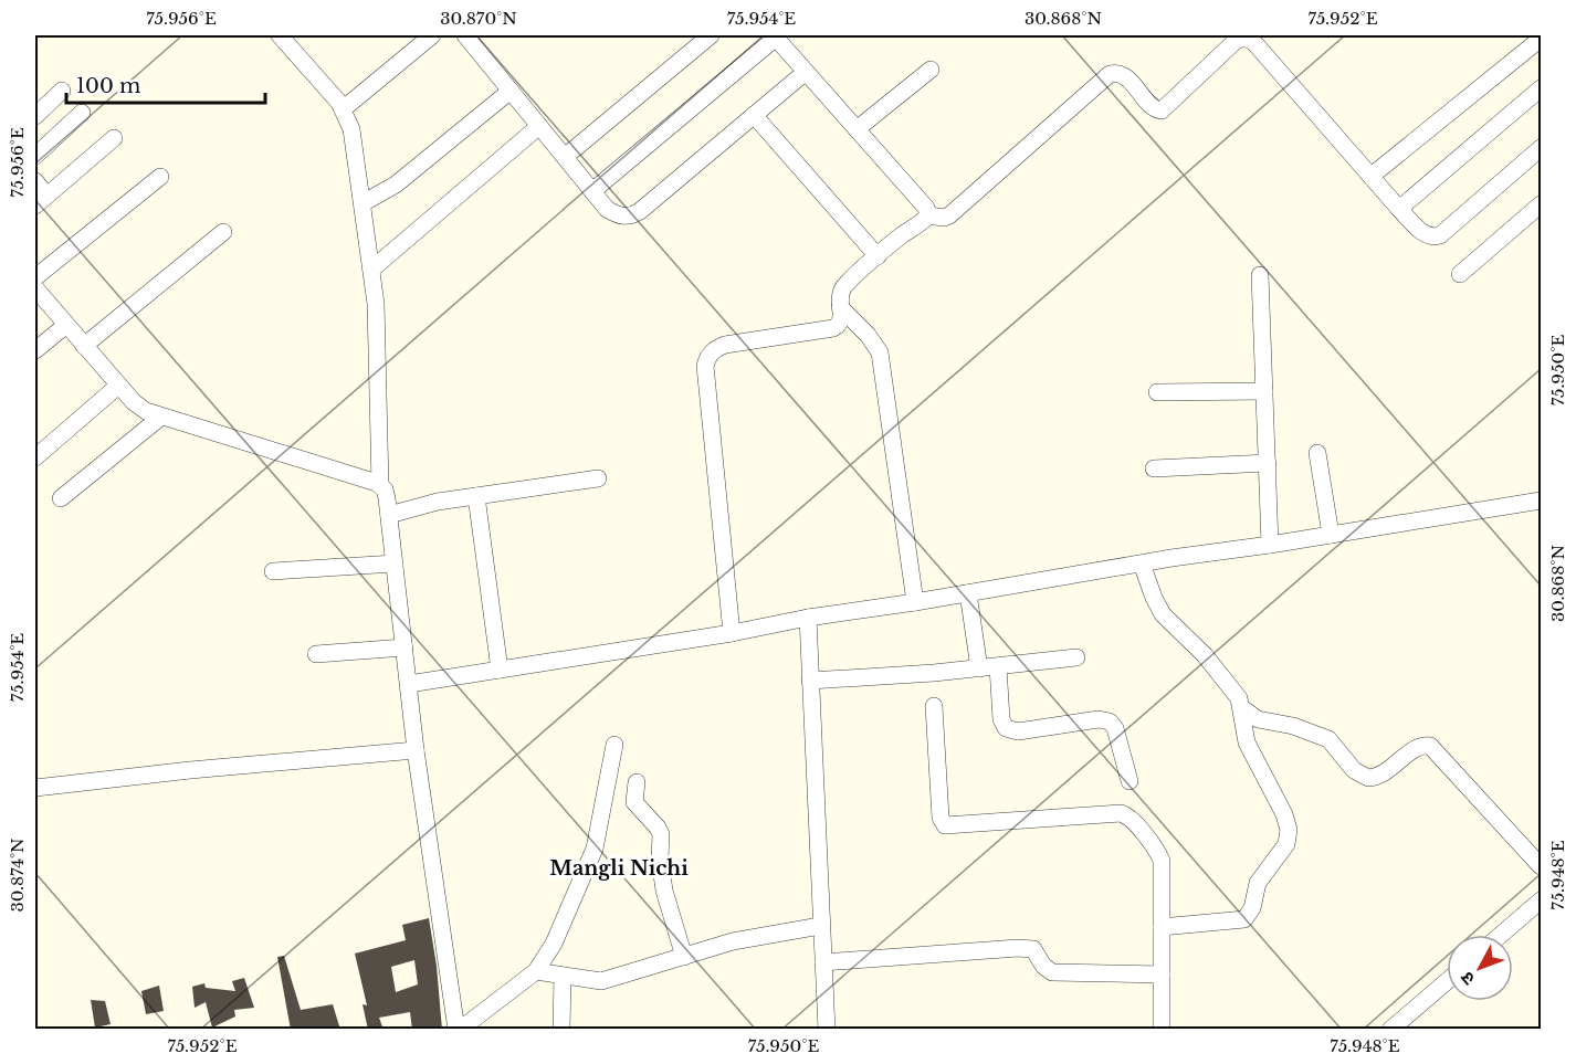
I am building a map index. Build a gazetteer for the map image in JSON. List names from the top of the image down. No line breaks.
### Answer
{"districts":["Mangli Nichi"],"scale_bar":"100 m","north":"bottom left","coordinates":["75.956°E","30.870°N","75.954°E","30.868°N","75.952°E","75.950°E","30.874°N","75.948°E"]}
